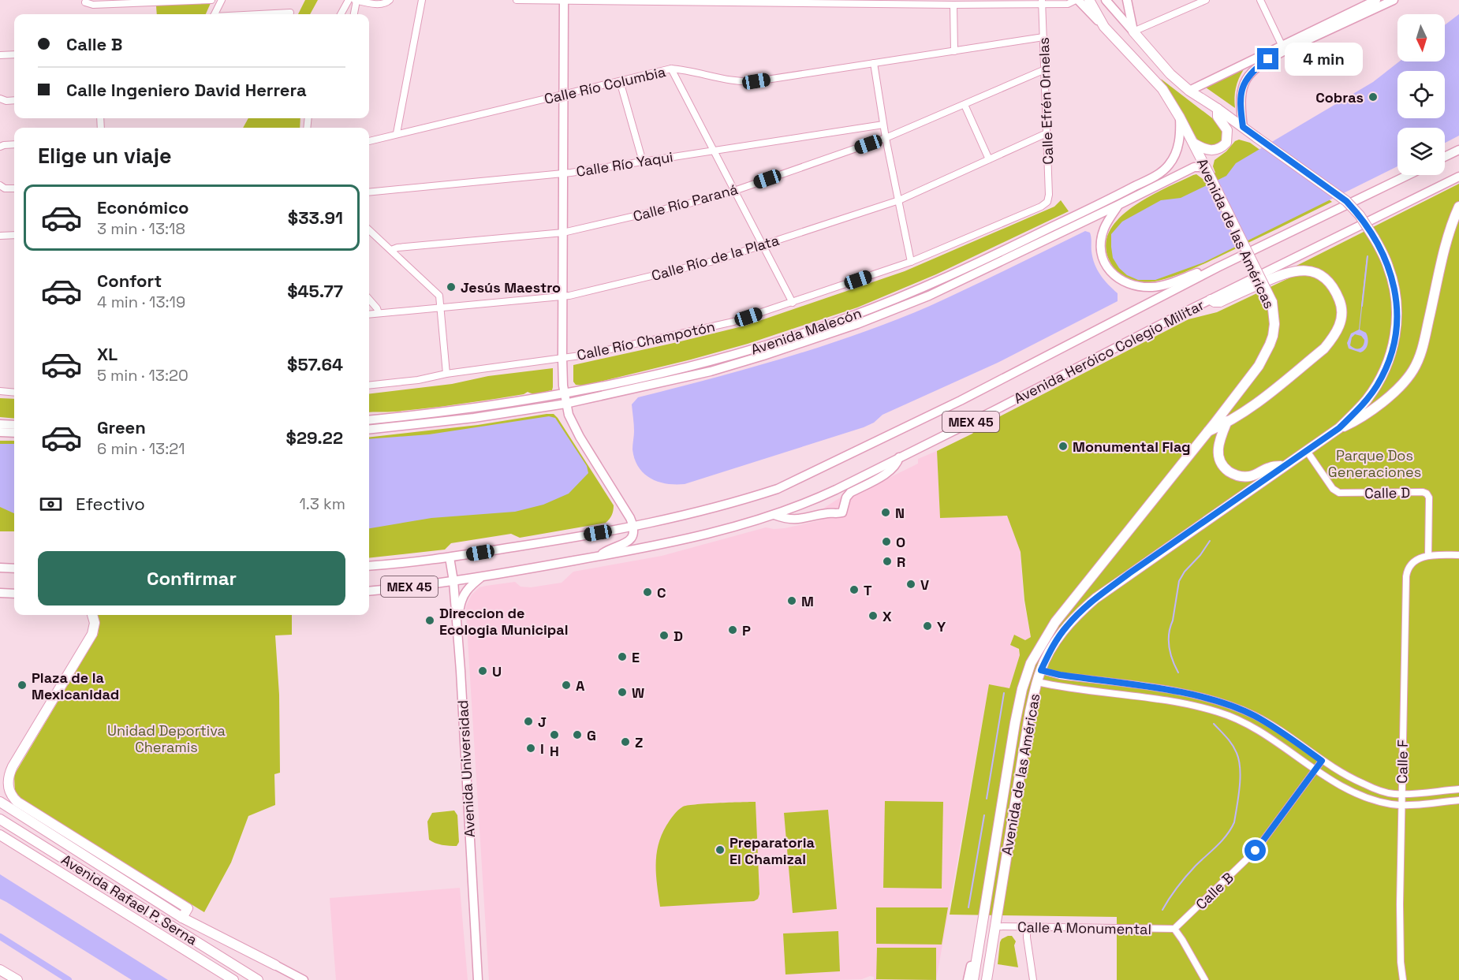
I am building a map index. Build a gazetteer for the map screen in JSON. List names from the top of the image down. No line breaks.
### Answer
{"streets":{"highway":["Avenida de las Américas","Avenida Rafael P. Serna"],"main road":["Avenida Malecón","Avenida Heróico Colegio Militar","MEX 45","Avenida Universidad"],"street":["Calle Río Columbia","Calle Efrén Ornelas","Calle Río Yaqui","Calle Río Paraná","Calle Río de la Plata","Calle Río Champotón","Calle D","Calle F","Calle B","Calle A Monumental"]},"crossings":[["Calle Río Columbia","Calle Efrén Ornelas"],["Calle Efrén Ornelas","Calle Río Paraná"],["Calle Efrén Ornelas","Calle Río de la Plata"],["Calle Efrén Ornelas","Calle Río Champotón"],["Avenida de las Américas","Avenida Malecón"],["Avenida de las Américas","Calle D"],["Avenida de las Américas","Calle A Monumental"],["Avenida Heróico Colegio Militar","Avenida Universidad"],["Calle D","Calle F"],["Calle B","Calle A Monumental"]],"parks":["Parque Dos Generaciones","Unidad Deportiva Cheramis"],"places":["Cobras","Jesús Maestro","Monumental Flag","N","O","R","V","T","C","M","X","Direccion de Ecologia Municipal","Y","P","D","E","U","Plaza de la Mexicanidad","A","W","J","H","G","Z","I","Preparatoria El Chamizal"],"north":"bottom","page":{"banner":["Calle B","Calle Ingeniero David Herrera"],"bubble":"4 min","heading":"Elige un viaje","list":[{"name":"Económico","note":"3 min · 13:18","value":"$33.91"},{"name":"Confort","note":"4 min · 13:19","value":"$45.77"},{"name":"XL","note":"5 min · 13:20","value":"$57.64"},{"name":"Green","note":"6 min · 13:21","value":"$29.22"}],"pay":["Efectivo","1.3 km"],"buttons":"Confirmar"}}
